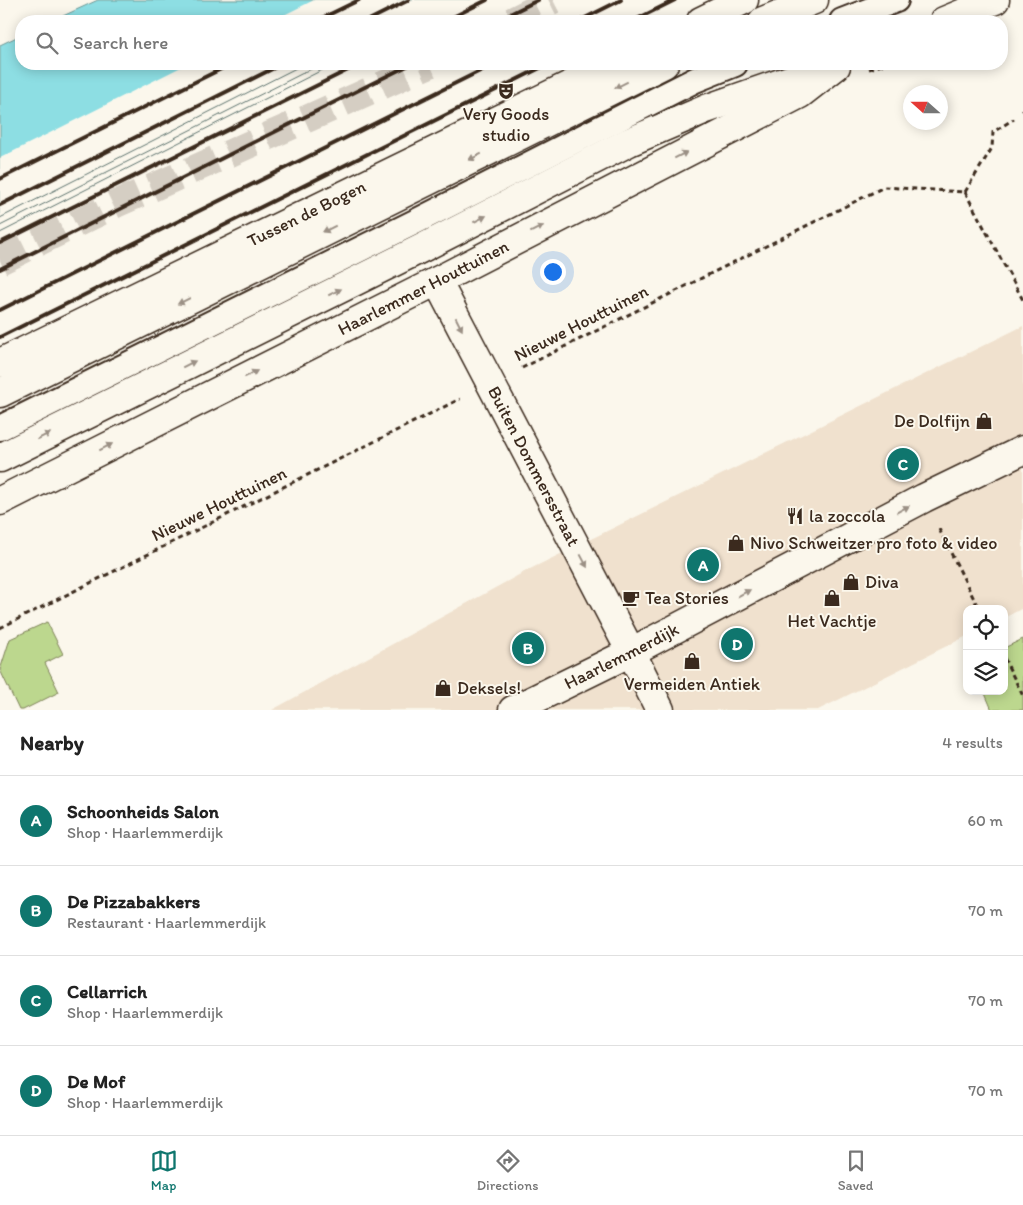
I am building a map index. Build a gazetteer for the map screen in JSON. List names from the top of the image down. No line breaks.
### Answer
{"streets":{"street":["Tussen de Bogen","Haarlemmer Houttuinen","Buiten Dommersstraat","Haarlemmerdijk"],"path":["Nieuwe Houttuinen"]},"crossings":[["Haarlemmer Houttuinen","Buiten Dommersstraat"],["Nieuwe Houttuinen","Buiten Dommersstraat"],["Buiten Dommersstraat","Haarlemmerdijk"]],"one_way":["Buiten Dommersstraat","Haarlemmerdijk"],"places":{"theatre":["Very Goods studio"],"shop":["De Dolfijn","Nivo Schweitzer pro foto & video","Diva","Het Vachtje","Vermeiden Antiek","Deksels!"],"restaurant":["la zoccola"],"cafe":["Tea Stories"]},"north":"left","page":{"search":"Search here","pins":["C","A","D","B"],"heading":["Nearby","4 results"],"list":[{"mark":"A","name":"Schoonheids Salon","note":"Shop · Haarlemmerdijk","value":"60 m"},{"mark":"B","name":"De Pizzabakkers","note":"Restaurant · Haarlemmerdijk","value":"70 m"},{"mark":"C","name":"Cellarrich","note":"Shop · Haarlemmerdijk","value":"70 m"},{"mark":"D","name":"De Mof","note":"Shop · Haarlemmerdijk","value":"70 m"}],"nav":["Map","Directions","Saved"]}}
